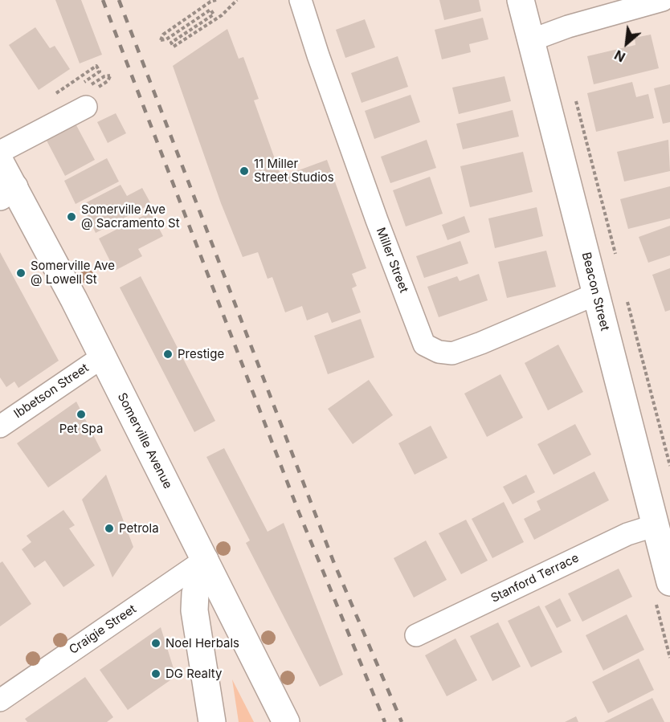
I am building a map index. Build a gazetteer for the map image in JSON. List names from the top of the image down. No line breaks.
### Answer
{"streets":{"main road":["Beacon Street","Somerville Avenue"],"street":["Miller Street","Ibbetson Street","Stanford Terrace","Craigie Street"]},"crossings":[["Miller Street","Beacon Street"],["Beacon Street","Stanford Terrace"],["Ibbetson Street","Somerville Avenue"],["Somerville Avenue","Craigie Street"]],"places":["11 Miller Street Studios","Somerville Ave @ Sacramento St","Somerville Ave @ Lowell St","Prestige","Pet Spa","Petrola","Noel Herbals","DG Realty"],"north":"bottom left"}
